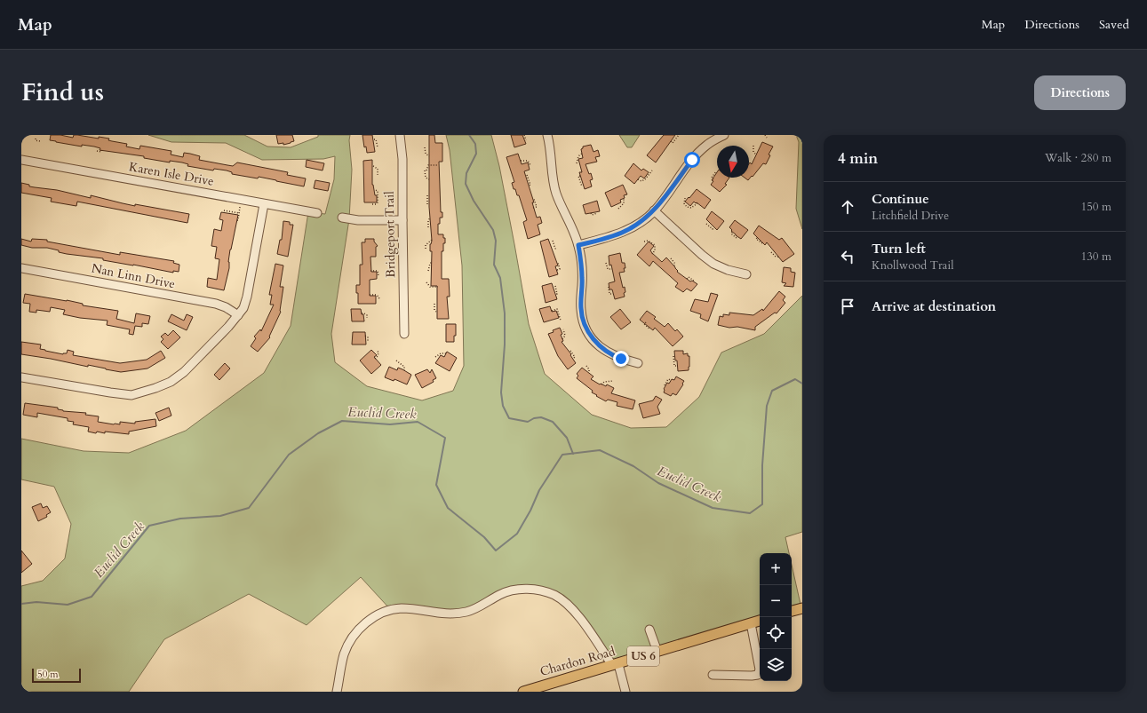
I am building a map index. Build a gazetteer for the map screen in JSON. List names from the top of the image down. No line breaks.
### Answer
{"streets":{"main road":["US 6","Chardon Road"],"street":["Karen Isle Drive","Bridgeport Trail","Nan Linn Drive"]},"water":["Euclid Creek"],"scale_bar":"50 m","north":"bottom","page":{"header":"Map","nav":["Map","Directions","Saved"],"title":"Find us","buttons":"Directions","heading":["4 min","Walk · 280 m"],"list":[["Continue","Litchfield Drive","150 m"],["Turn left","Knollwood Trail","130 m"],"Arrive at destination"],"map_buttons":["+","−"],"scale":"50 m"}}
